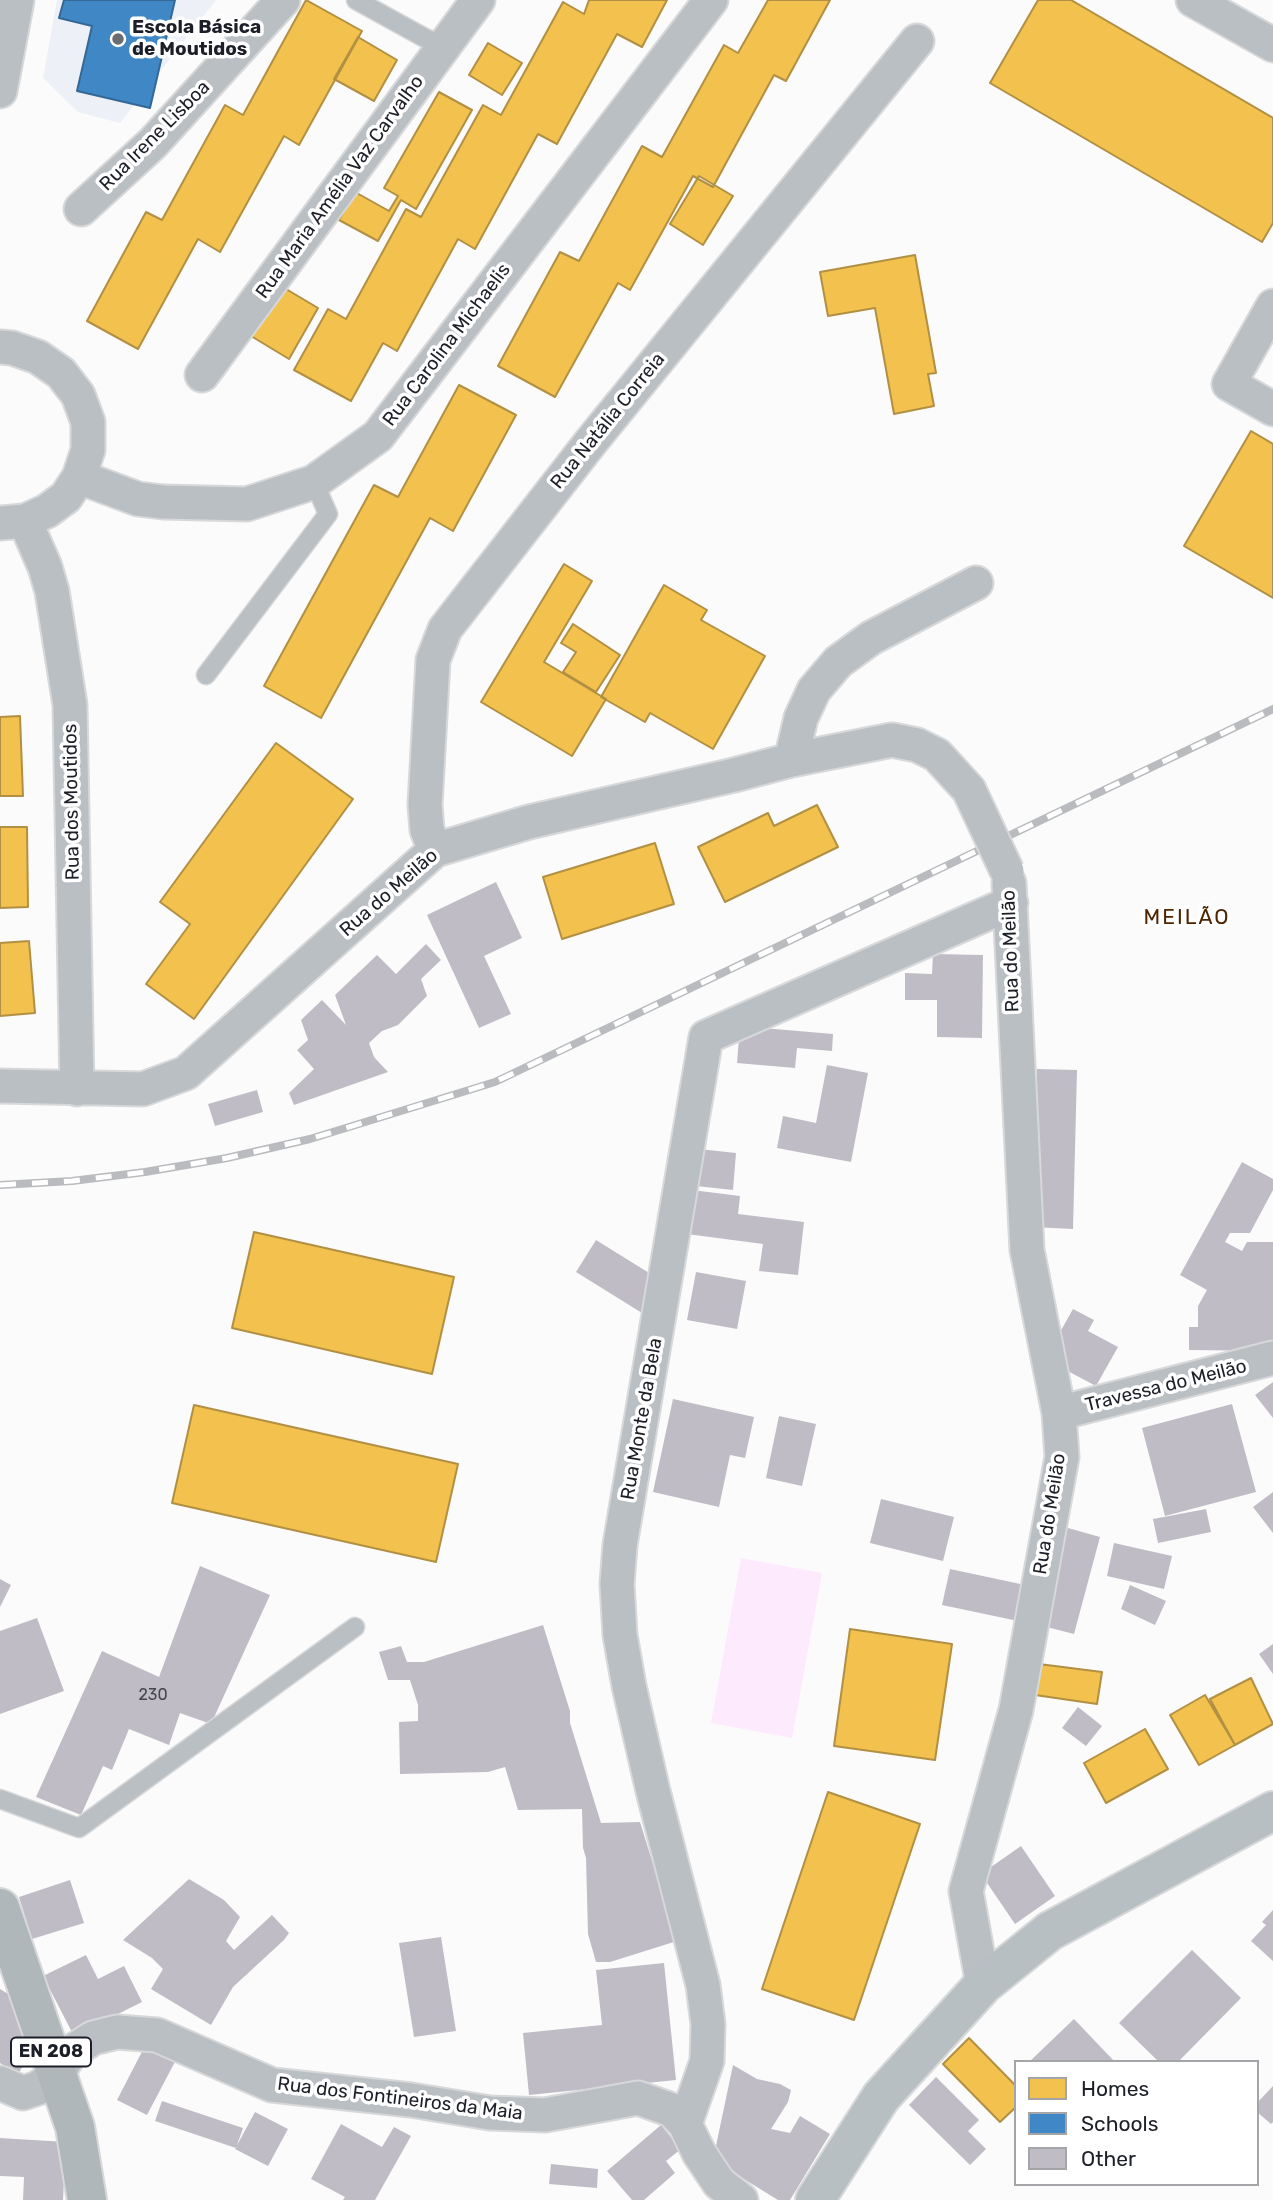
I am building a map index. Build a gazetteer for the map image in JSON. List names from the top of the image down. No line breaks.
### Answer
{"streets":{"main road":["EN 208"],"street":["Rua Irene Lisboa","Rua Maria Amélia Vaz Carvalho","Rua Carolina Michaelis","Rua Natália Correia","Rua dos Moutidos","Rua do Meilão","Travessa do Meilão","Rua Monte da Bela","Rua dos Fontineiros da Maia"]},"crossings":[["Rua Natália Correia","Rua do Meilão"],["Rua dos Moutidos","Rua do Meilão"],["Rua do Meilão","Travessa do Meilão"],["Rua do Meilão","Rua Monte da Bela"],["Rua Monte da Bela","Rua dos Fontineiros da Maia"],["EN 208","Rua dos Fontineiros da Maia"]],"districts":["MEILÃO"],"places":["Escola Básica de Moutidos"],"house_numbers":["230"],"legend":["Homes","Schools","Other"]}
